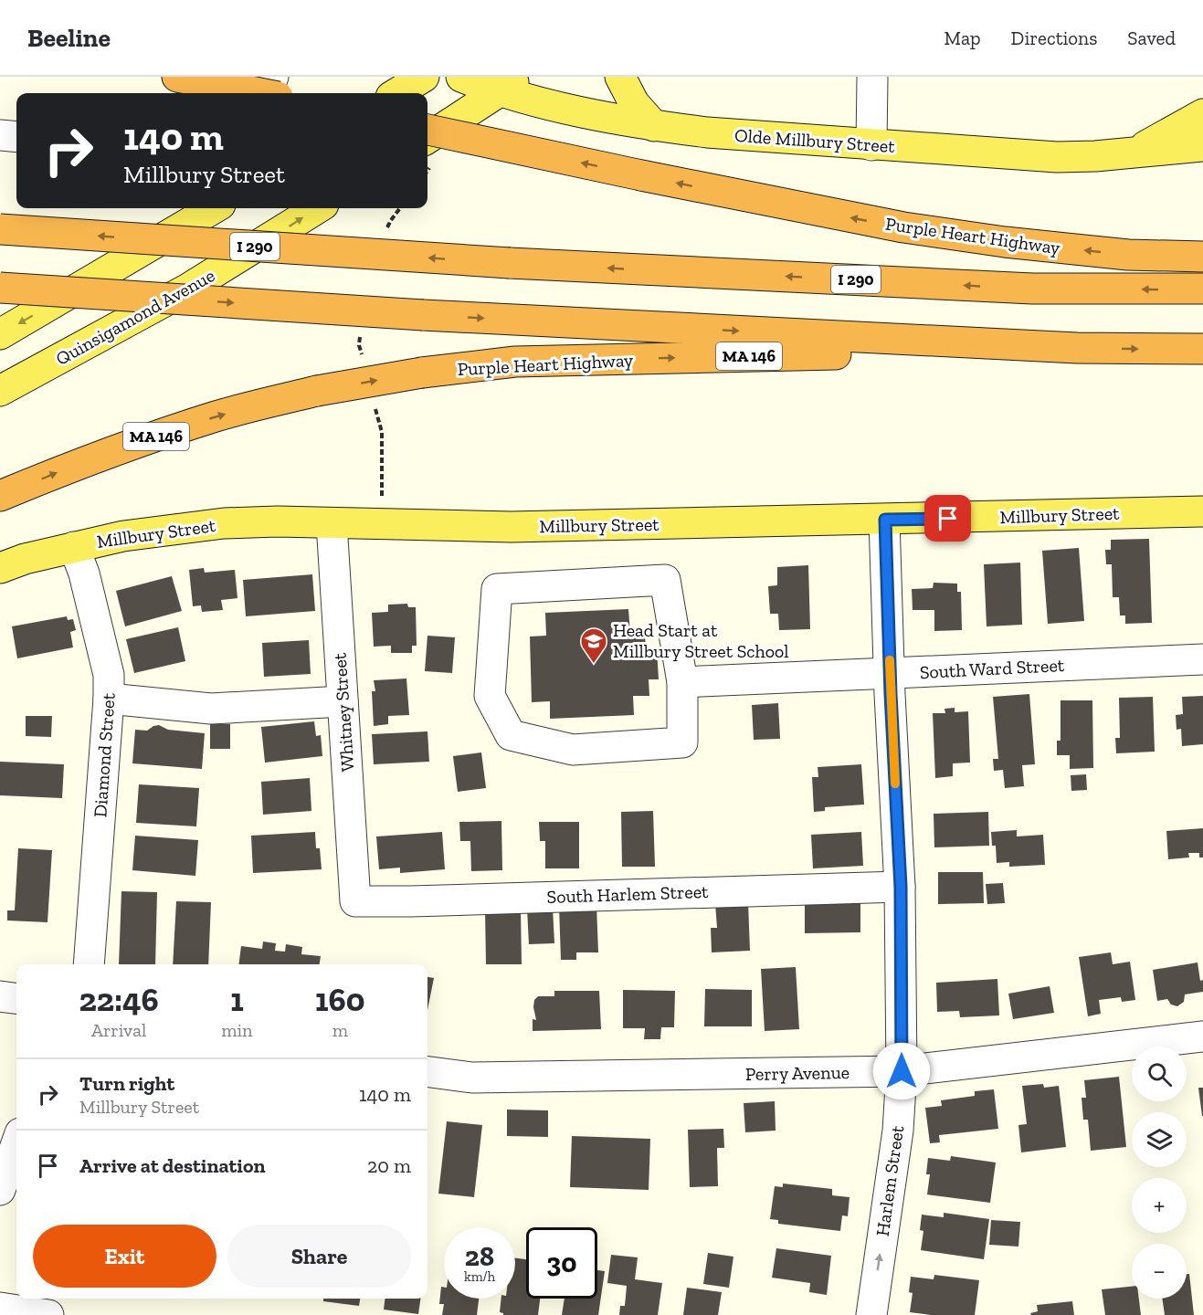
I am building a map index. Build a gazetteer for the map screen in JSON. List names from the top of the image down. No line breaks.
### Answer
{"streets":{"highway":["Purple Heart Highway","I 290","MA 146"],"main road":["Olde Millbury Street","Quinsigamond Avenue","Millbury Street"],"street":["South Ward Street","Whitney Street","Diamond Street","South Harlem Street","Perry Avenue","Harlem Street"]},"crossings":[["Millbury Street","Whitney Street"],["Millbury Street","Diamond Street"],["Millbury Street","Harlem Street"],["South Ward Street","Harlem Street"],["Whitney Street","South Harlem Street"],["South Harlem Street","Harlem Street"],["Perry Avenue","Harlem Street"]],"places":{"school or university":["Head Start at Millbury Street School"]},"page":{"header":"Beeline","nav":["Map","Directions","Saved"],"turn":["140 m","Millbury Street"],"eta":["22:46","Arrival","1","min","160","m"],"map_buttons":["+","−"],"list":[{"name":"Turn right","note":"Millbury Street","value":"140 m"},{"name":"Arrive at destination","value":"20 m"}],"buttons":["Exit","Share"],"speed":"28 km/h","limit":"30"}}
